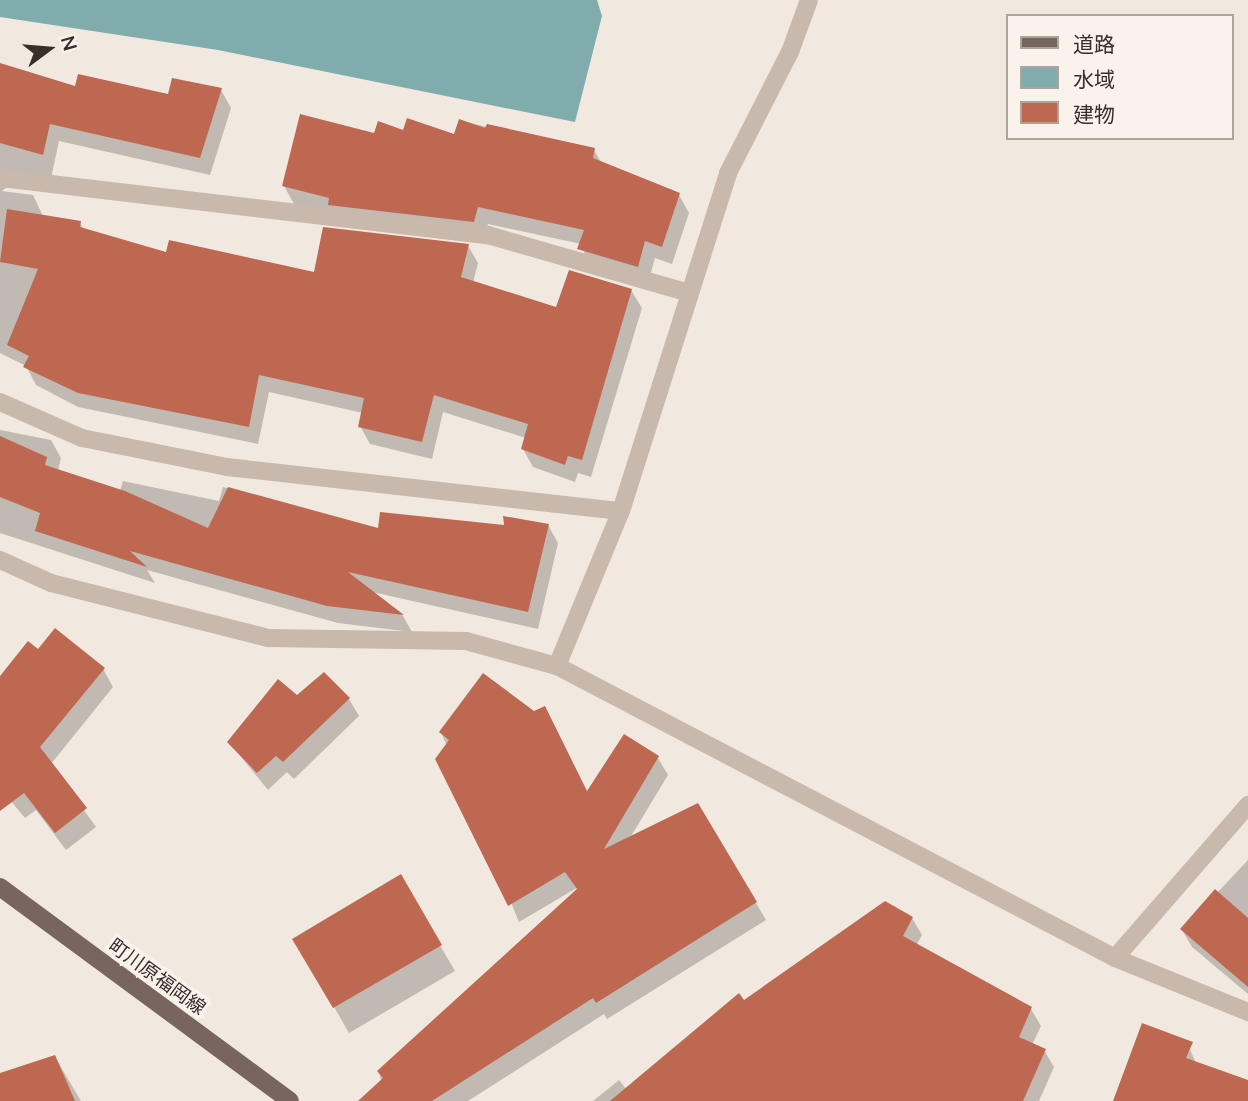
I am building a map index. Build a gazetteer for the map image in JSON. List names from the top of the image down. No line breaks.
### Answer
{"streets":{"main road":["町川原福岡線"]},"legend":["道路","水域","建物"],"north":"right"}
